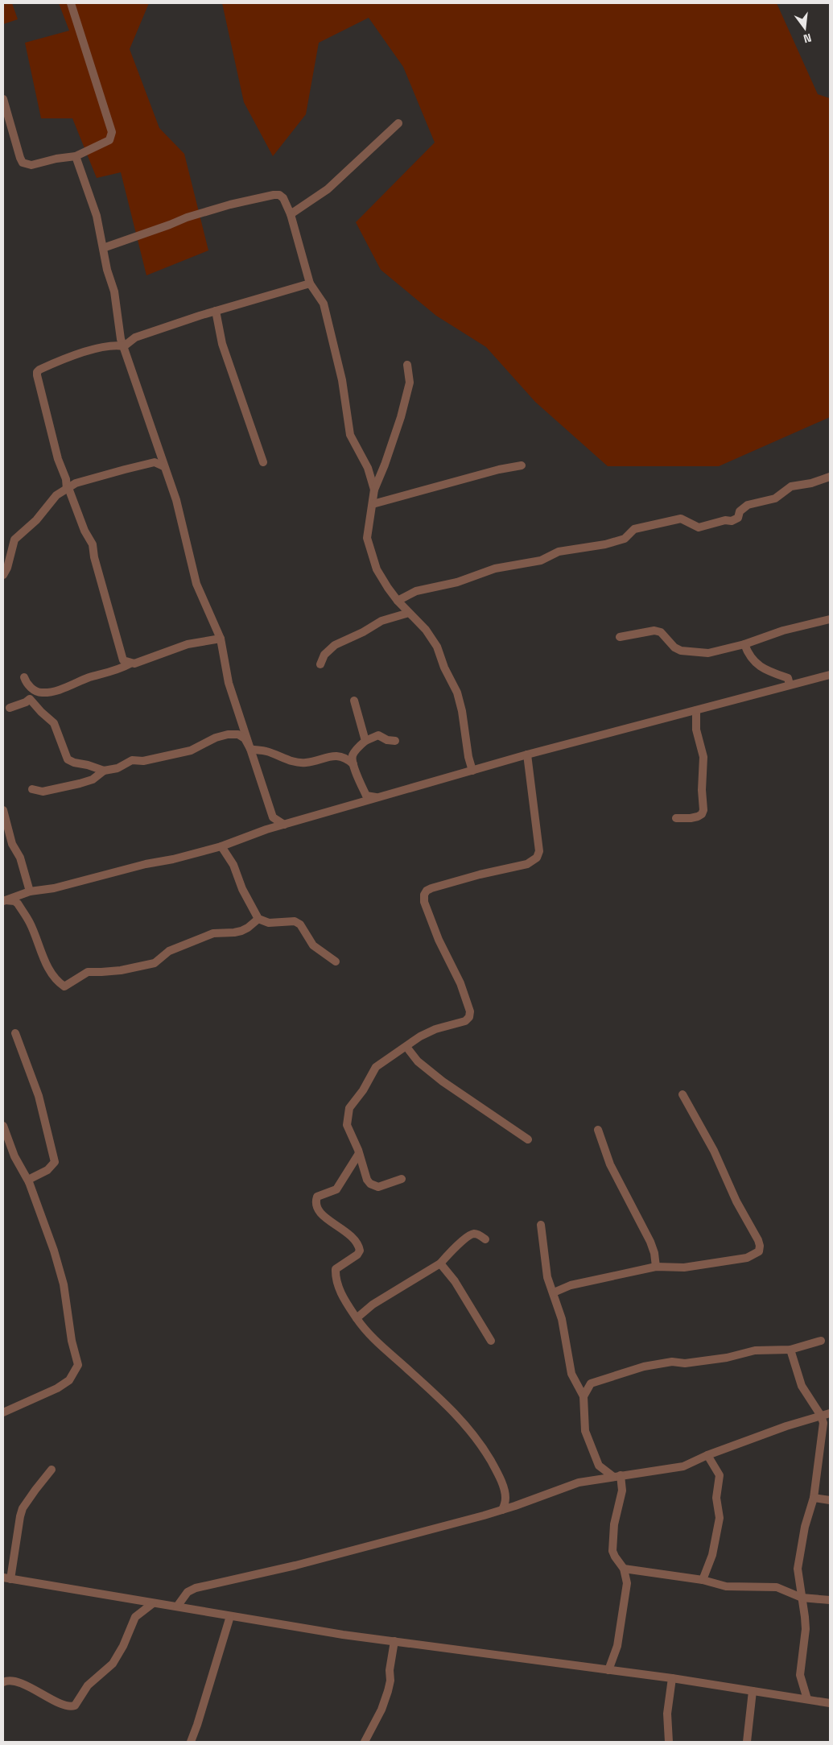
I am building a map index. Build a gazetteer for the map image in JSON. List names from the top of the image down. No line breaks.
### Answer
{"north":"bottom"}
